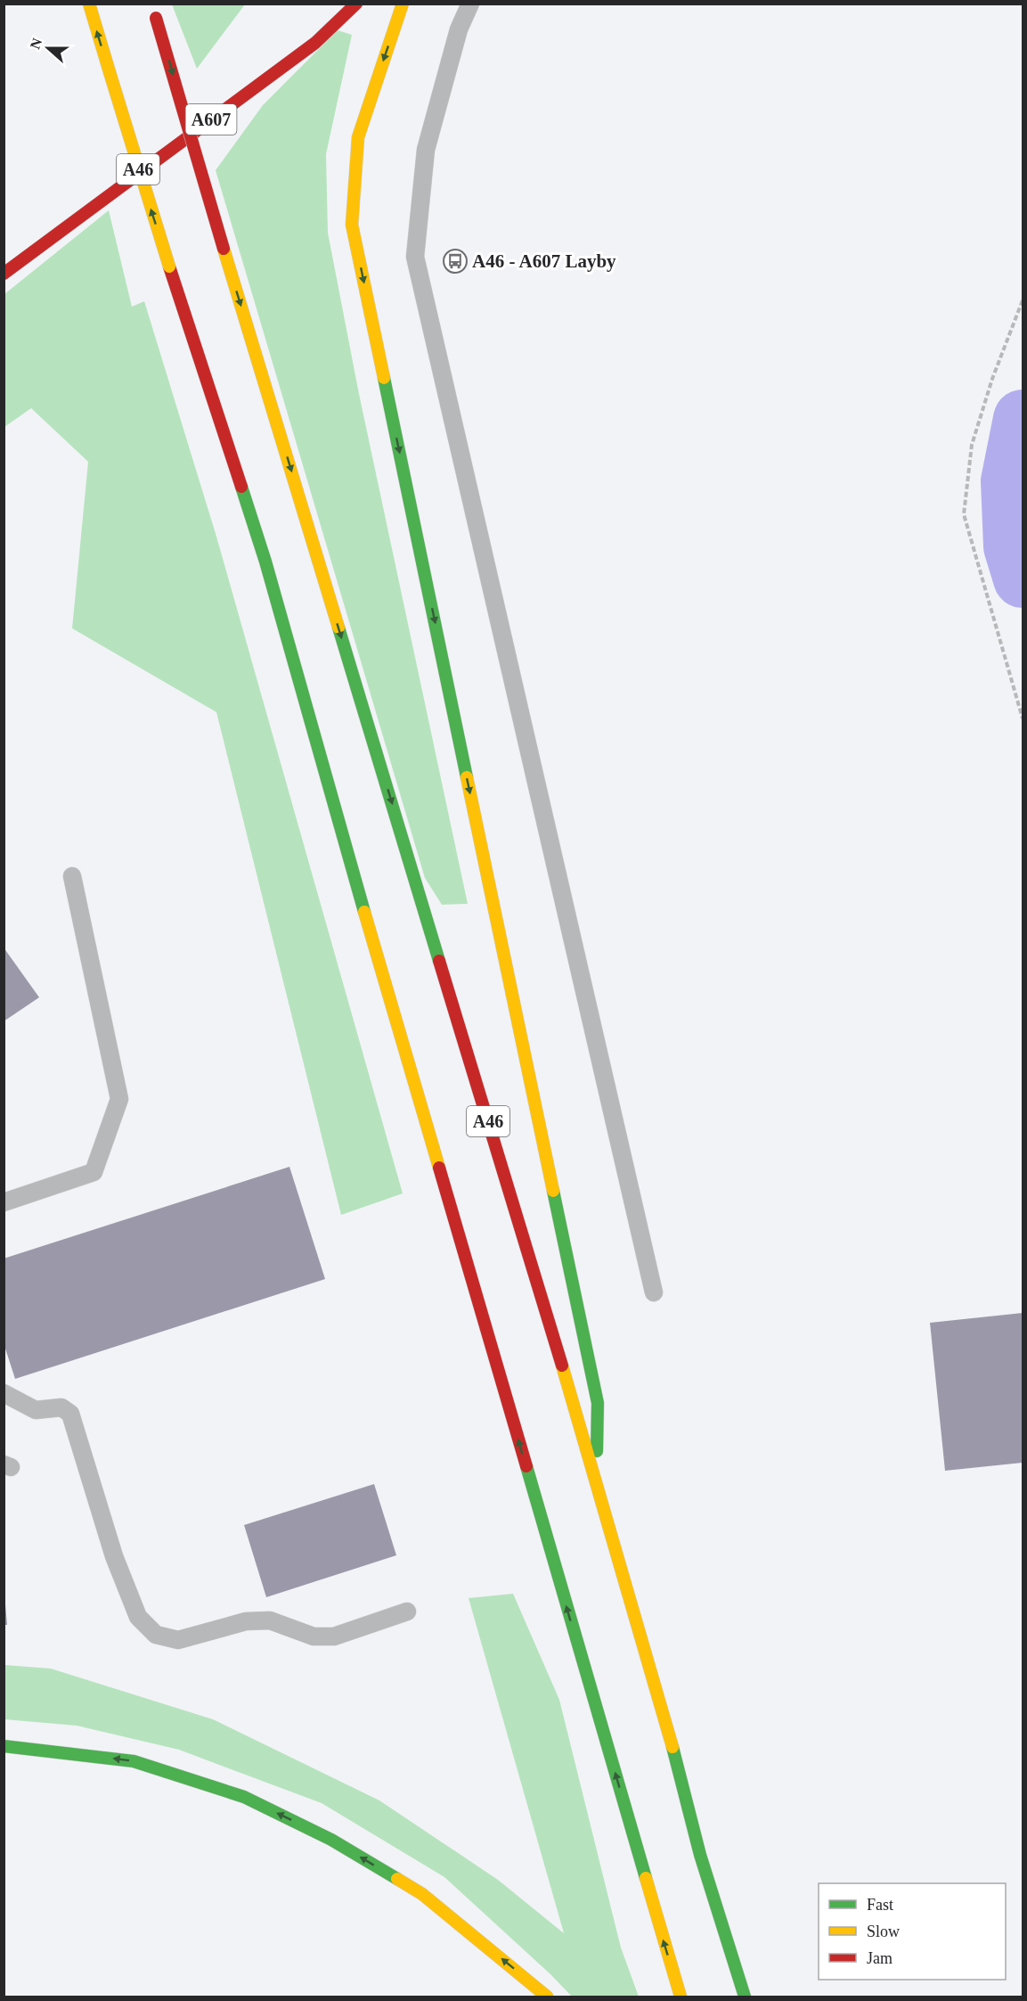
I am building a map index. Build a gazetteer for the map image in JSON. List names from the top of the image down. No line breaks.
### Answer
{"streets":{"highway":["A607","A46"]},"places":{"bus stop":["A46 - A607 Layby"]},"legend":["Fast","Slow","Jam"],"north":"left"}
